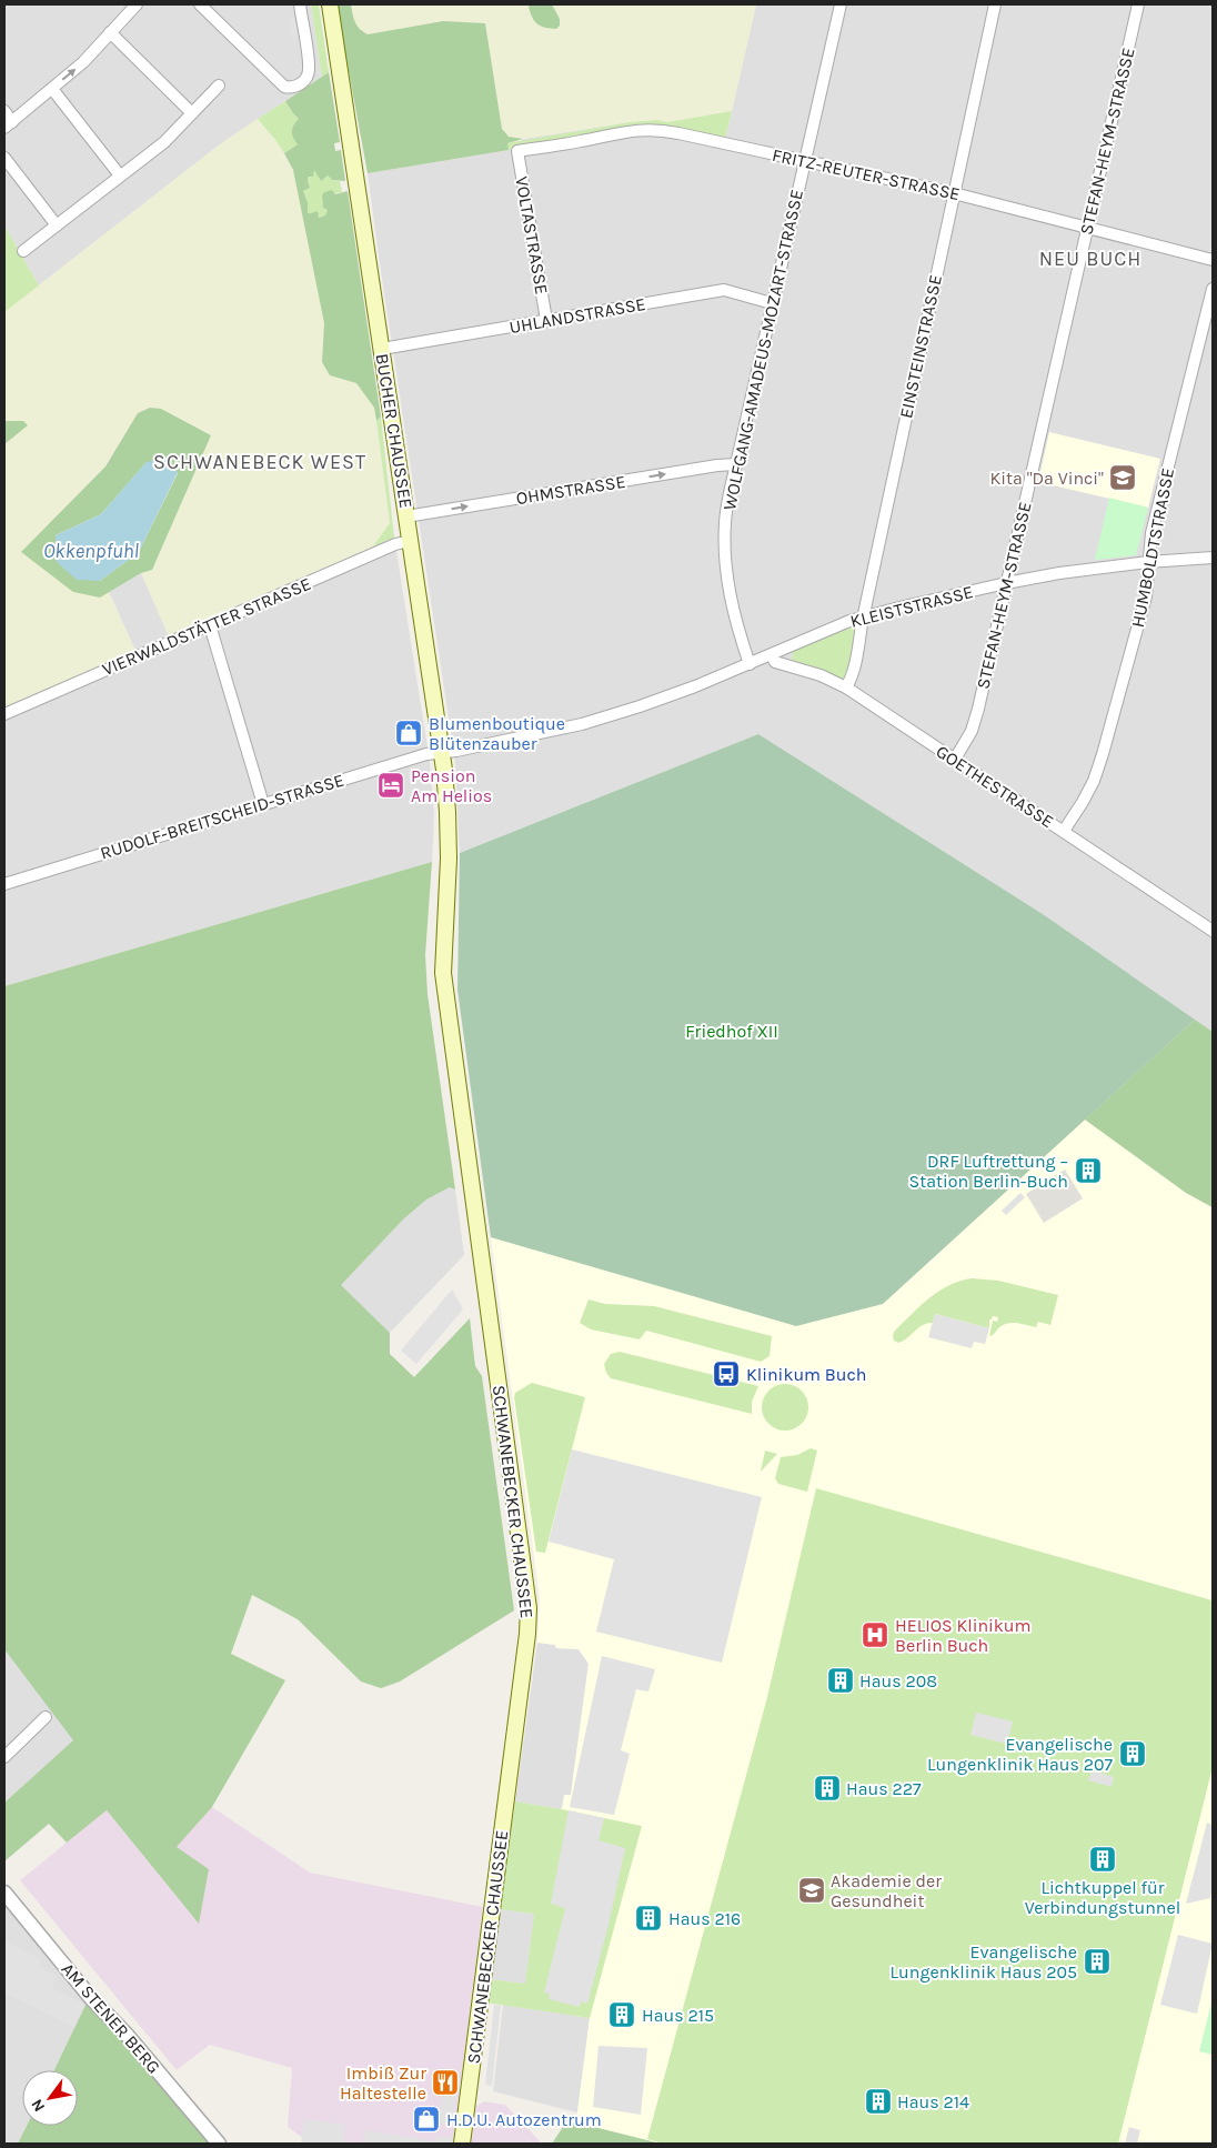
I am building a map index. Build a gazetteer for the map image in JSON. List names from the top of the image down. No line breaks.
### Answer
{"streets":{"main road":["BUCHER CHAUSSEE","SCHWANEBECKER CHAUSSEE"],"street":["STEFAN-HEYM-STRASSE","FRITZ-REUTER-STRASSE","VOLTASTRASSE","UHLANDSTRASSE","EINSTEINSTRASSE","WOLFGANG-AMADEUS-MOZART-STRASSE","OHMSTRASSE","HUMBOLDTSTRASSE","KLEISTSTRASSE","VIERWALDSTÄTTER STRASSE","GOETHESTRASSE","RUDOLF-BREITSCHEID-STRASSE","AM STENER BERG"]},"crossings":[["STEFAN-HEYM-STRASSE","FRITZ-REUTER-STRASSE"],["STEFAN-HEYM-STRASSE","KLEISTSTRASSE"],["STEFAN-HEYM-STRASSE","GOETHESTRASSE"],["FRITZ-REUTER-STRASSE","VOLTASTRASSE"],["FRITZ-REUTER-STRASSE","EINSTEINSTRASSE"],["FRITZ-REUTER-STRASSE","WOLFGANG-AMADEUS-MOZART-STRASSE"],["VOLTASTRASSE","UHLANDSTRASSE"],["UHLANDSTRASSE","WOLFGANG-AMADEUS-MOZART-STRASSE"],["UHLANDSTRASSE","BUCHER CHAUSSEE"],["EINSTEINSTRASSE","KLEISTSTRASSE"],["EINSTEINSTRASSE","GOETHESTRASSE"],["WOLFGANG-AMADEUS-MOZART-STRASSE","OHMSTRASSE"],["WOLFGANG-AMADEUS-MOZART-STRASSE","KLEISTSTRASSE"],["WOLFGANG-AMADEUS-MOZART-STRASSE","RUDOLF-BREITSCHEID-STRASSE"],["BUCHER CHAUSSEE","OHMSTRASSE"],["BUCHER CHAUSSEE","VIERWALDSTÄTTER STRASSE"],["BUCHER CHAUSSEE","RUDOLF-BREITSCHEID-STRASSE"],["BUCHER CHAUSSEE","SCHWANEBECKER CHAUSSEE"],["HUMBOLDTSTRASSE","KLEISTSTRASSE"],["HUMBOLDTSTRASSE","GOETHESTRASSE"],["KLEISTSTRASSE","GOETHESTRASSE"],["KLEISTSTRASSE","RUDOLF-BREITSCHEID-STRASSE"]],"one_way":["OHMSTRASSE"],"districts":["NEU BUCH","SCHWANEBECK WEST"],"water":["Okkenpfuhl"],"parks":["Friedhof XII"],"places":{"school or university":["Kita \"Da Vinci\"","Akademie der Gesundheit"],"shop":["Blumenboutique Blütenzauber","H.D.U. Autozentrum"],"hotel":["Pension Am Helios"],"building":["DRF Luftrettung – Station Berlin-Buch","Haus 208","Evangelische Lungenklinik Haus 207","Haus 227","Lichtkuppel für Verbindungstunnel","Haus 216","Evangelische Lungenklinik Haus 205","Haus 215","Haus 214"],"bus stop":["Klinikum Buch"],"hospital":["HELIOS Klinikum Berlin Buch"],"restaurant":["Imbiß Zur Haltestelle"]},"north":"bottom left"}
